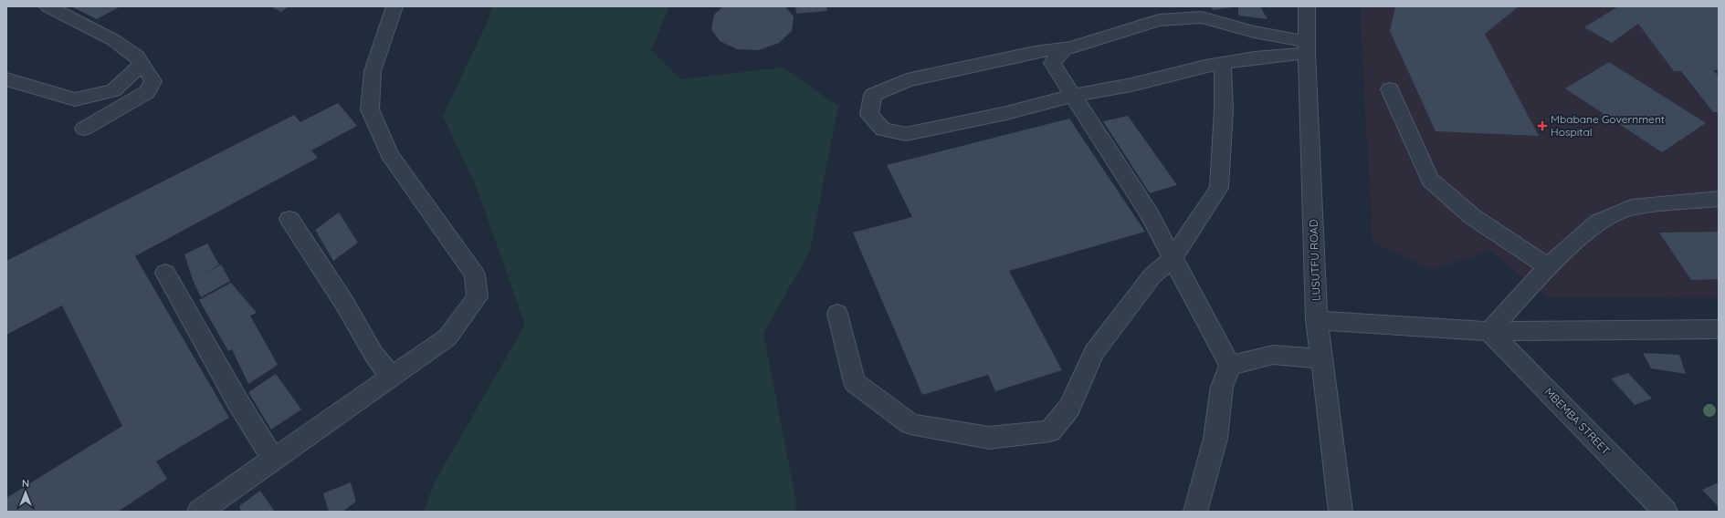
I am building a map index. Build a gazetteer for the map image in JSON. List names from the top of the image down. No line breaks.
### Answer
{"streets":{"street":["LUSUTFU ROAD","MBEMBA STREET"]},"places":{"health":["Mbabane Government Hospital"]},"north":"top"}
